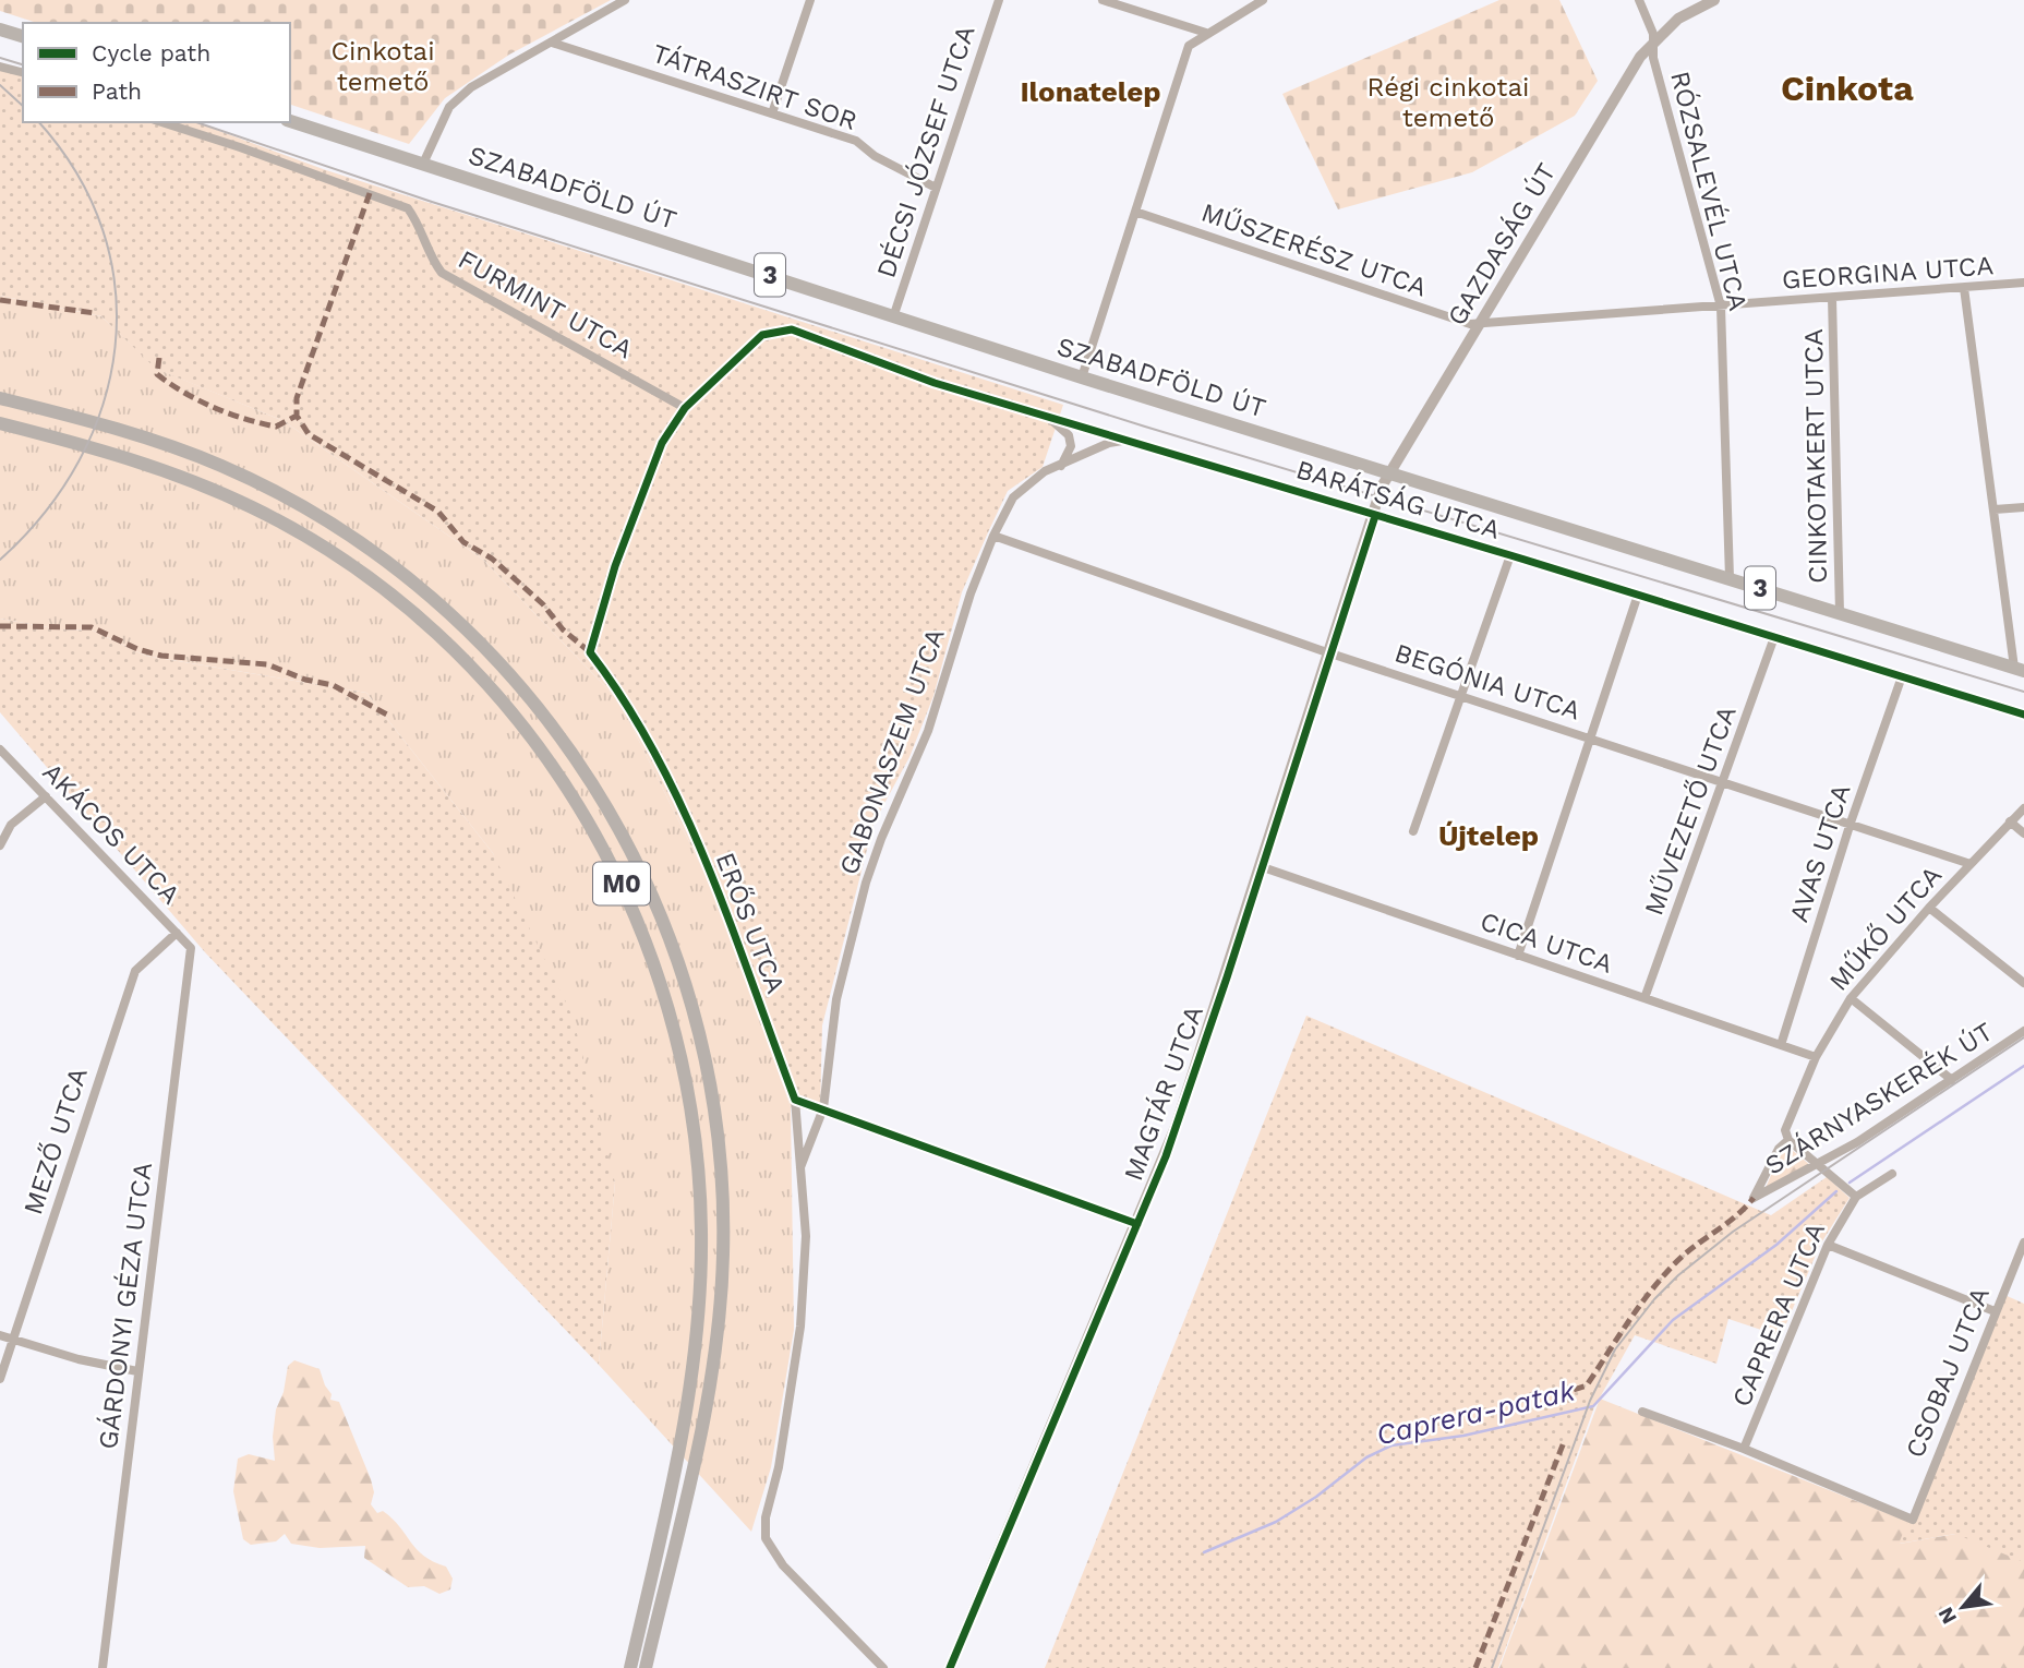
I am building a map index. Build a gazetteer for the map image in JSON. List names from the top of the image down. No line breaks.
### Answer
{"streets":{"highway":["M0"],"main road":["SZABADFÖLD ÚT","3"],"street":["TÁTRASZIRT SOR","DÉCSI JÓZSEF UTCA","RÓZSALEVÉL UTCA","GAZDASÁG ÚT","MŰSZERÉSZ UTCA","GEORGINA UTCA","FURMINT UTCA","CINKOTAKERT UTCA","BARÁTSÁG UTCA","BEGÓNIA UTCA","GABONASZEM UTCA","MŰVEZETŐ UTCA","AKÁCOS UTCA","AVAS UTCA","ERŐS UTCA","MŰKŐ UTCA","CICA UTCA","MAGTÁR UTCA","SZÁRNYASKERÉK ÚT","MEZŐ UTCA","GÁRDONYI GÉZA UTCA","CAPRERA UTCA","CSOBAJ UTCA"]},"crossings":[["TÁTRASZIRT SOR","DÉCSI JÓZSEF UTCA"],["DÉCSI JÓZSEF UTCA","SZABADFÖLD ÚT"],["SZABADFÖLD ÚT","RÓZSALEVÉL UTCA"],["SZABADFÖLD ÚT","GAZDASÁG ÚT"],["SZABADFÖLD ÚT","CINKOTAKERT UTCA"],["SZABADFÖLD ÚT","MAGTÁR UTCA"],["RÓZSALEVÉL UTCA","GAZDASÁG ÚT"],["RÓZSALEVÉL UTCA","GEORGINA UTCA"],["GAZDASÁG ÚT","MŰSZERÉSZ UTCA"],["GAZDASÁG ÚT","GEORGINA UTCA"],["GAZDASÁG ÚT","MAGTÁR UTCA"],["MŰSZERÉSZ UTCA","GEORGINA UTCA"],["GEORGINA UTCA","CINKOTAKERT UTCA"],["FURMINT UTCA","ERŐS UTCA"],["BARÁTSÁG UTCA","GABONASZEM UTCA"],["BARÁTSÁG UTCA","MŰVEZETŐ UTCA"],["BARÁTSÁG UTCA","AVAS UTCA"],["BARÁTSÁG UTCA","ERŐS UTCA"],["BARÁTSÁG UTCA","MAGTÁR UTCA"],["BEGÓNIA UTCA","GABONASZEM UTCA"],["BEGÓNIA UTCA","MŰVEZETŐ UTCA"],["BEGÓNIA UTCA","AVAS UTCA"],["BEGÓNIA UTCA","MŰKŐ UTCA"],["BEGÓNIA UTCA","MAGTÁR UTCA"],["MŰVEZETŐ UTCA","CICA UTCA"],["AKÁCOS UTCA","MEZŐ UTCA"],["AKÁCOS UTCA","GÁRDONYI GÉZA UTCA"],["AVAS UTCA","CICA UTCA"],["MŰKŐ UTCA","CICA UTCA"],["MŰKŐ UTCA","SZÁRNYASKERÉK ÚT"],["CICA UTCA","MAGTÁR UTCA"],["CAPRERA UTCA","CSOBAJ UTCA"]],"districts":["Cinkota","Ilonatelep","Újtelep"],"water":["Caprera-patak"],"parks":["Cinkotai temető","Régi cinkotai temető"],"legend":["Cycle path","Path"],"north":"bottom left"}
